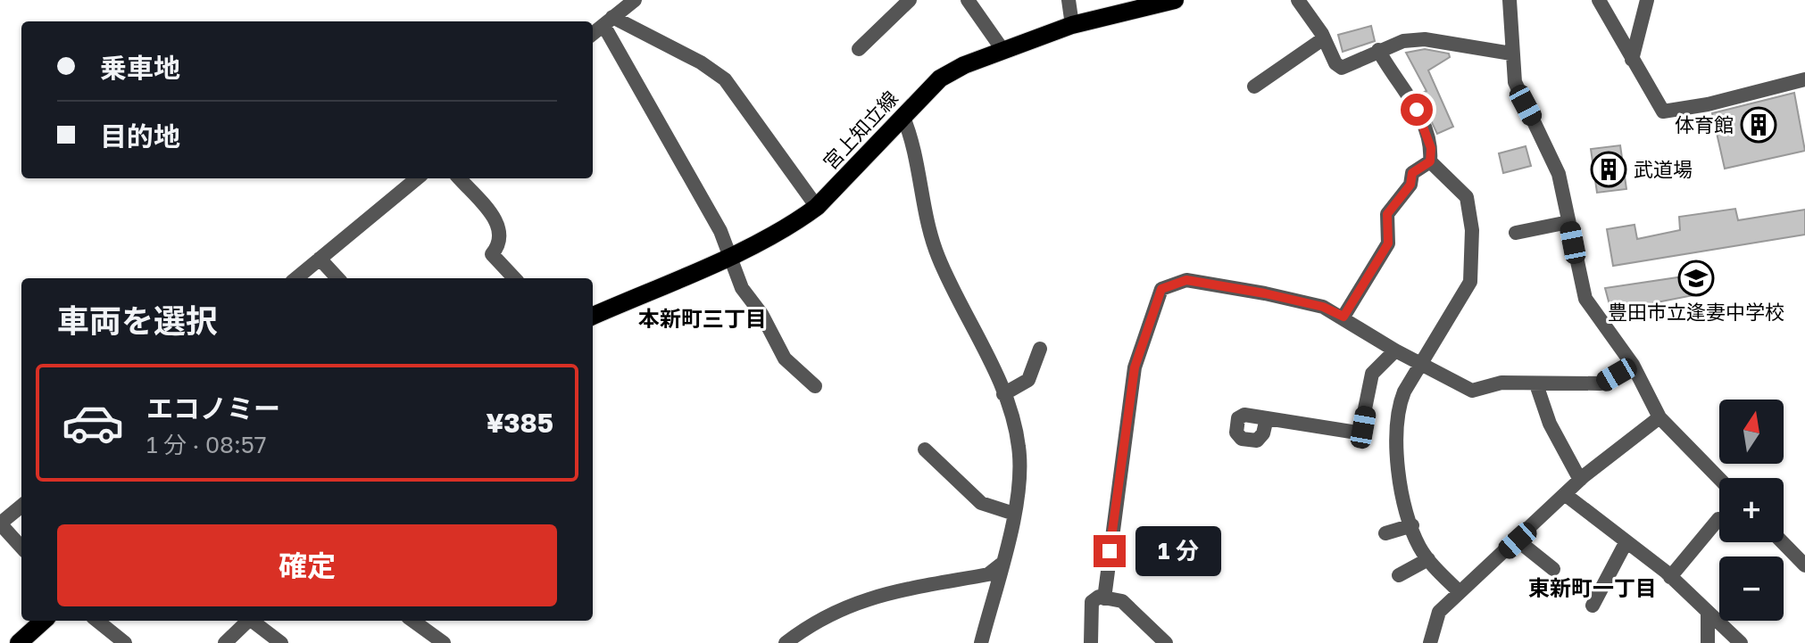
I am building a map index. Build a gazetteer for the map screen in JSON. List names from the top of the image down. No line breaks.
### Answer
{"streets":{"main road":["宮上知立線"]},"districts":["本新町三丁目","東新町一丁目"],"places":{"building":["体育館","武道場"],"school or university":["豊田市立逢妻中学校"]},"north":"top","page":{"banner":["乗車地","目的地"],"heading":"車両を選択","list":[{"name":"エコノミー","note":"1 分 · 08:57","value":"¥385"}],"map_buttons":["+","−"],"buttons":"確定","bubble":"1 分"}}
